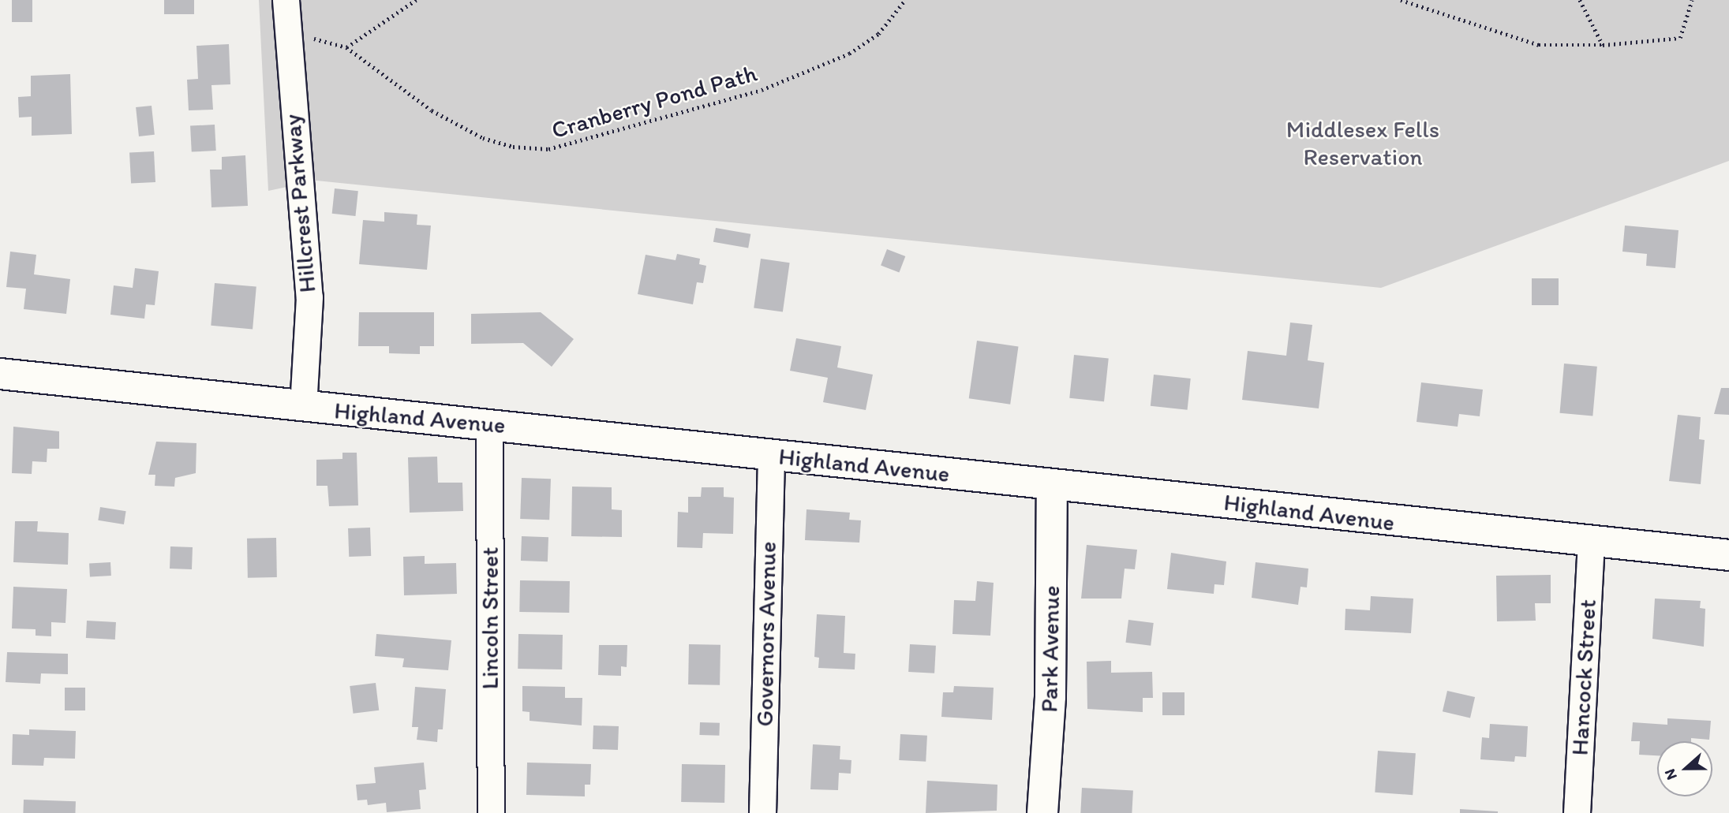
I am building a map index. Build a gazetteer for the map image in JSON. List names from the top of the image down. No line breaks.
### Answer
{"streets":{"main road":["Highland Avenue","Park Avenue"],"street":["Hillcrest Parkway","Lincoln Street","Governors Avenue","Hancock Street"],"path":["Cranberry Pond Path"]},"crossings":[["Hillcrest Parkway","Highland Avenue"],["Highland Avenue","Lincoln Street"],["Highland Avenue","Governors Avenue"],["Highland Avenue","Park Avenue"],["Highland Avenue","Hancock Street"]],"parks":["Middlesex Fells Reservation"],"north":"left"}
